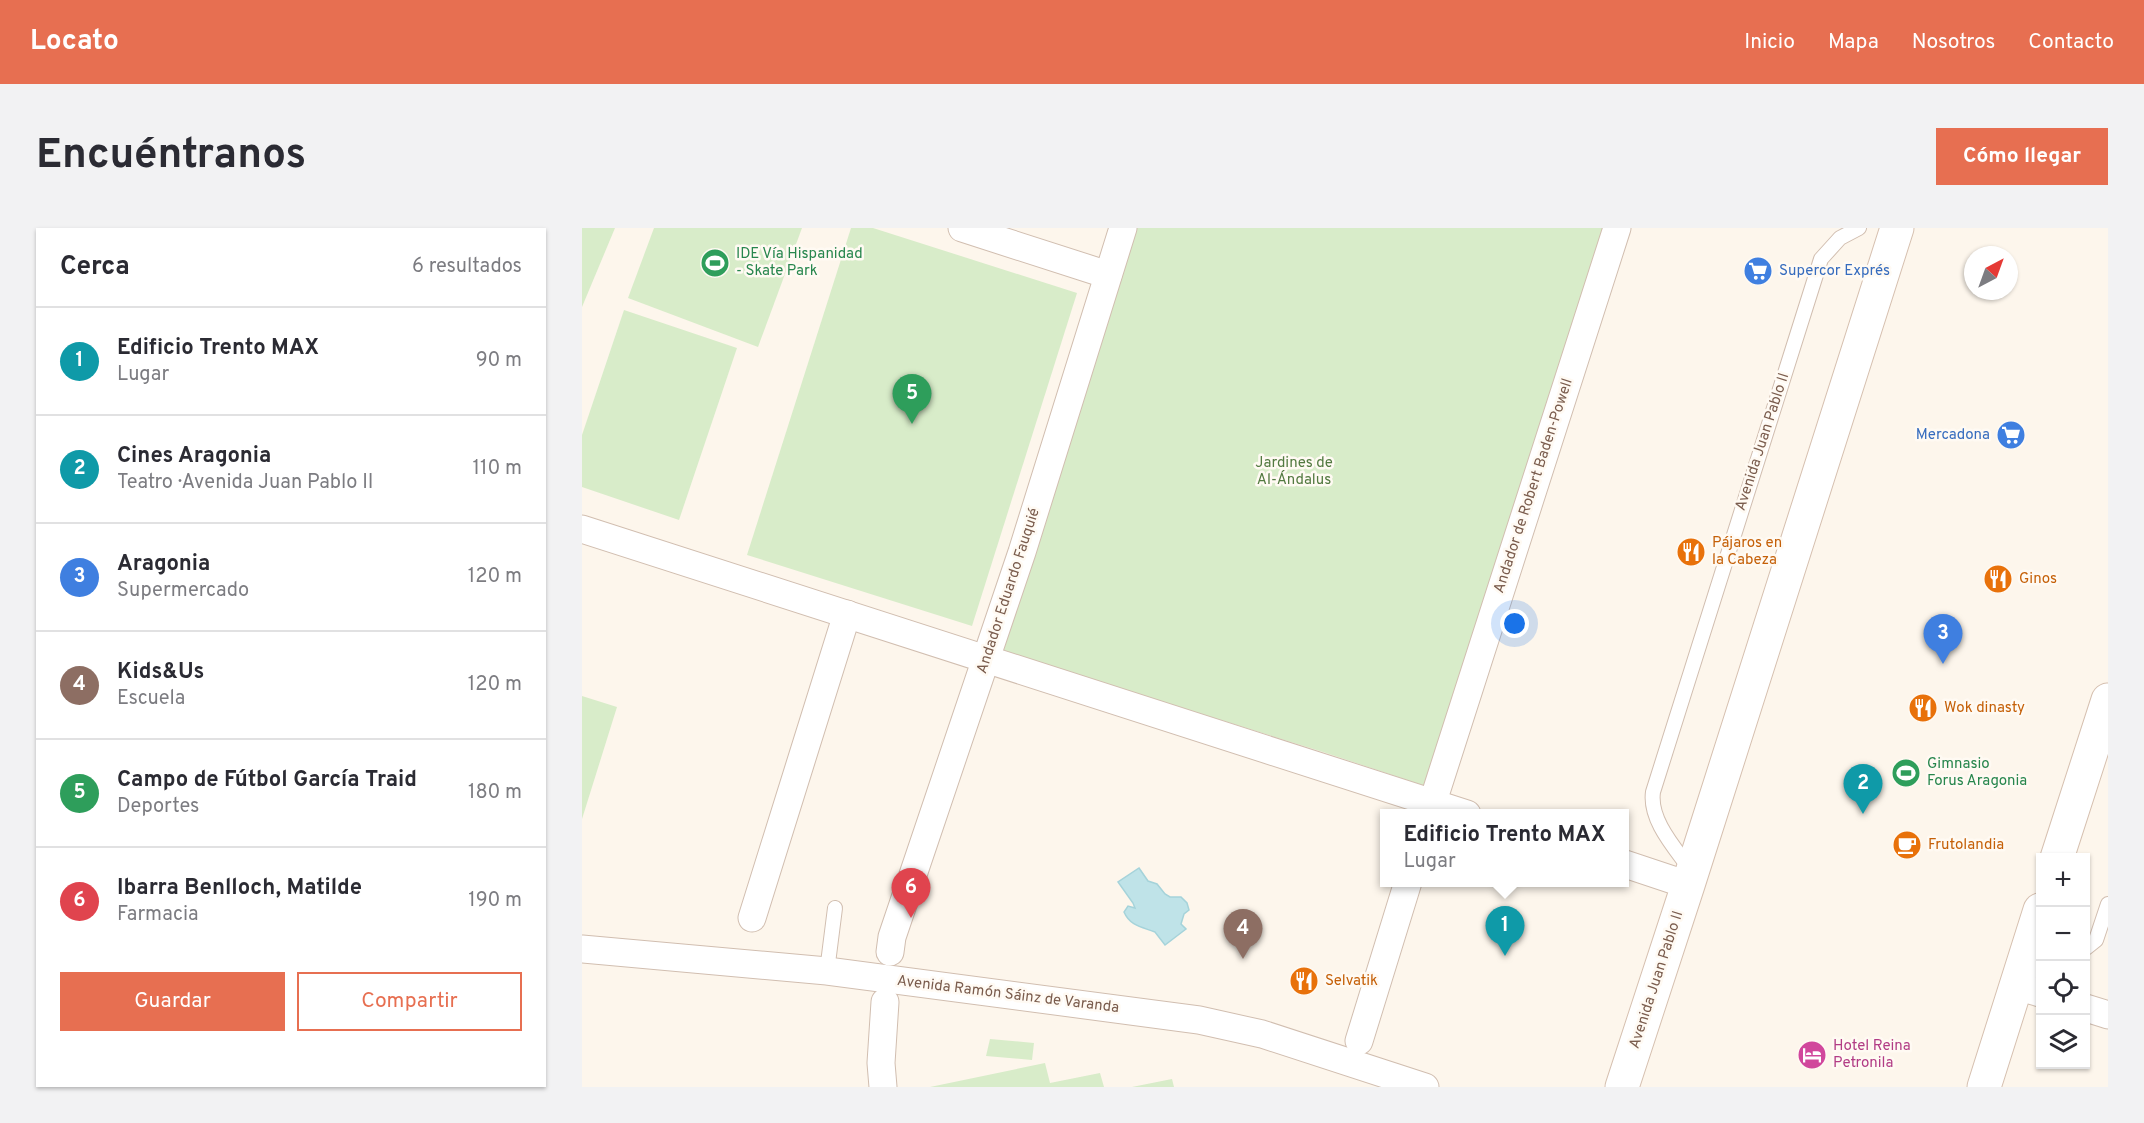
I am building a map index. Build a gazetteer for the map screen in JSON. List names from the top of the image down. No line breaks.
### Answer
{"streets":{"street":["Avenida Juan Pablo II","Andador de Robert Baden-Powell","Andador Eduardo Fauquié","Avenida Ramón Sáinz de Varanda"]},"parks":["Jardines de Al-Ándalus"],"places":{"sports":["IDE Vía Hispanidad - Skate Park","Gimnasio Forus Aragonia"],"supermarket":["Supercor Exprés","Mercadona"],"restaurant":["Pájaros en la Cabeza","Ginos","Wok dinasty","Selvatik"],"cafe":["Frutolandia"],"hotel":["Hotel Reina Petronila"]},"north":"top right","page":{"header":"Locato","nav":["Inicio","Mapa","Nosotros","Contacto"],"buttons":["Cómo llegar",["Guardar","Compartir"]],"title":"Encuéntranos","heading":["Cerca","6 resultados"],"list":[{"mark":"1","name":"Edificio Trento MAX","note":"Lugar","value":"90 m"},{"mark":"2","name":"Cines Aragonia","note":"Teatro · Avenida Juan Pablo II","value":"110 m"},{"mark":"3","name":"Aragonia","note":"Supermercado","value":"120 m"},{"mark":"4","name":"Kids&Us","note":"Escuela","value":"120 m"},{"mark":"5","name":"Campo de Fútbol García Traid","note":"Deportes","value":"180 m"},{"mark":"6","name":"Ibarra Benlloch, Matilde","note":"Farmacia","value":"190 m"}],"pins":["5","3","2","6","1","4"],"popup":["Edificio Trento MAX","Lugar"],"map_buttons":["+","−"]}}
